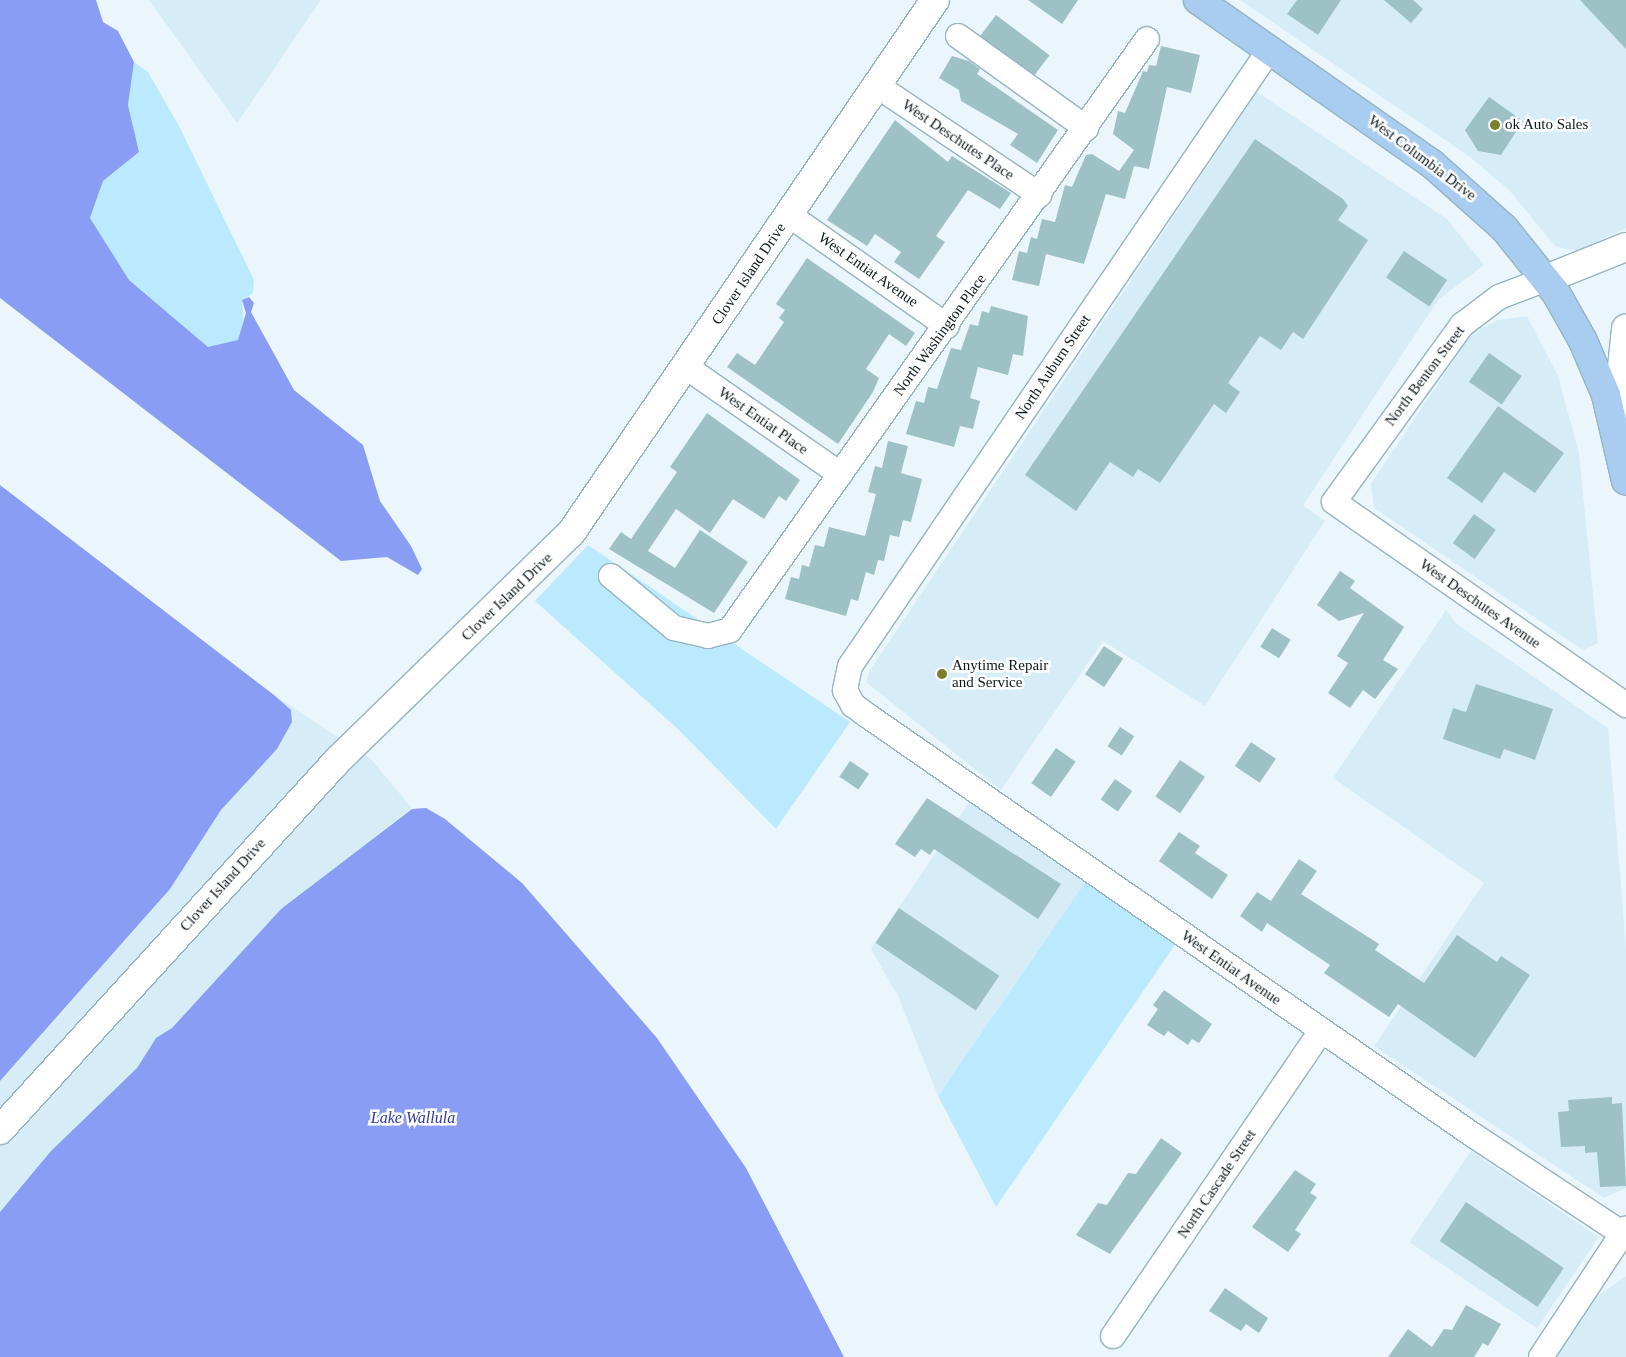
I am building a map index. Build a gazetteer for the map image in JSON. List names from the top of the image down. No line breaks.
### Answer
{"streets":{"main road":["West Columbia Drive"],"street":["West Deschutes Place","West Entiat Avenue","Clover Island Drive","North Washington Place","North Auburn Street","North Benton Street","West Entiat Place","West Deschutes Avenue","North Cascade Street"]},"crossings":[["West Deschutes Place","Clover Island Drive"],["West Deschutes Place","North Washington Place"],["West Columbia Drive","North Auburn Street"],["West Columbia Drive","North Benton Street"],["West Entiat Avenue","Clover Island Drive"],["West Entiat Avenue","North Washington Place"],["West Entiat Avenue","North Auburn Street"],["West Entiat Avenue","North Cascade Street"],["Clover Island Drive","West Entiat Place"],["North Washington Place","West Entiat Place"],["North Benton Street","West Deschutes Avenue"]],"water":["Lake Wallula"],"places":["ok Auto Sales","Anytime Repair and Service"]}
